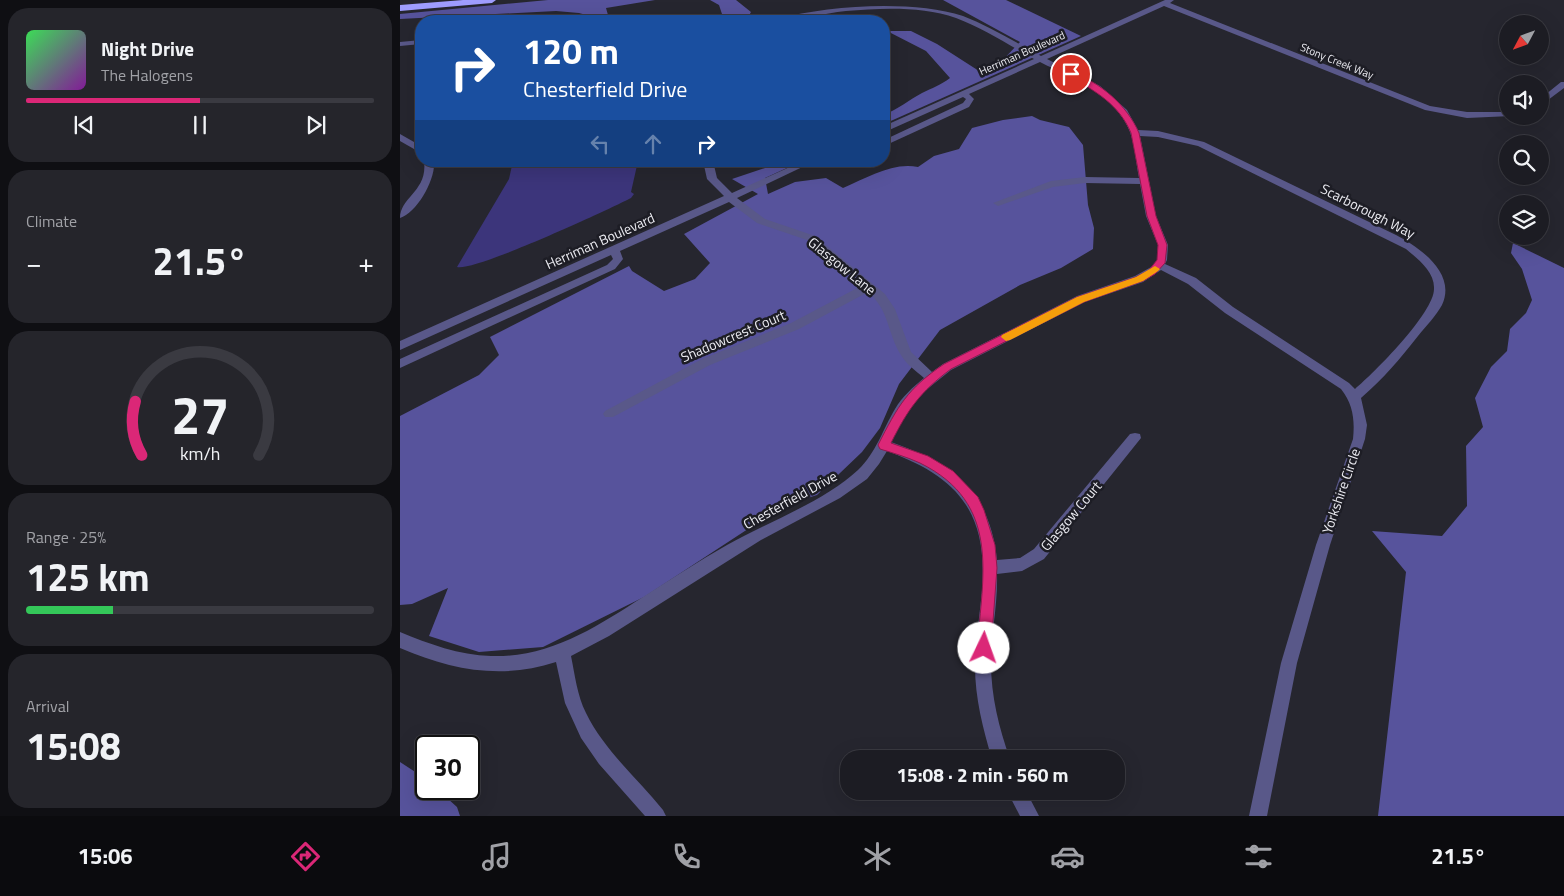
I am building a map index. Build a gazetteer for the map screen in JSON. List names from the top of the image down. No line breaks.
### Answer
{"streets":{"street":["Herriman Boulevard","Stony Creek Way","Scarborough Way","Glasgow Lane","Shadowcrest Court","Yorkshire Circle","Chesterfield Drive","Glasgow Court"]},"crossings":[["Herriman Boulevard","Stony Creek Way"],["Herriman Boulevard","Glasgow Lane"],["Scarborough Way","Yorkshire Circle"],["Glasgow Lane","Shadowcrest Court"],["Glasgow Lane","Chesterfield Drive"],["Yorkshire Circle","Chesterfield Drive"]],"north":"bottom left","page":{"turn":["120 m","Chesterfield Drive"],"song":["Night Drive","The Halogens"],"tile":["Climate",["Range · 25%","125 km"],["Arrival","15:08"]],"heat":["−","21.5°","+"],"limit":"30","trip":"15:08 · 2 min · 560 m","tabs":["15:06","21.5°"],"gauge":["27","km/h"]}}
